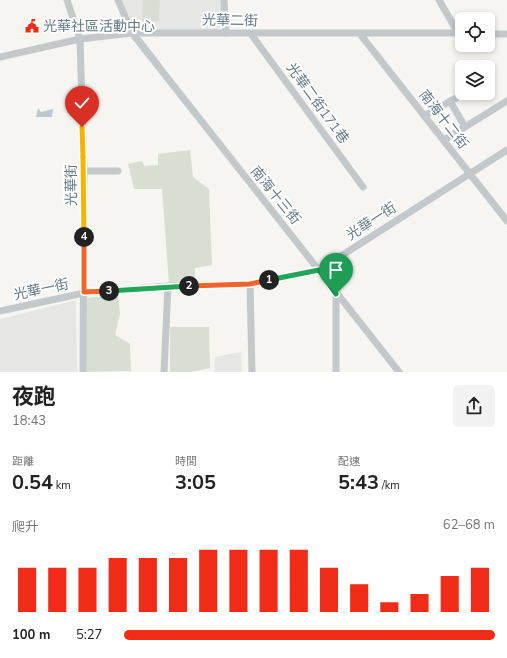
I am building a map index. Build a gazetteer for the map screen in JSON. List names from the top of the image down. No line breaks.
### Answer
{"streets":{"street":["光華二街","光華二街171巷","南海十二街","光華街","南海十三街","光華一街"]},"crossings":[["光華二街","光華二街171巷"],["光華二街","南海十二街"],["光華二街","光華街"],["光華二街","南海十三街"],["南海十二街","光華一街"],["光華街","光華一街"],["南海十三街","光華一街"]],"places":{"public building":["光華社區活動中心"]},"page":{"pins":["4","1","2","3"],"heading":["夜跑","18:43"],"stats":[["距離","0.54 km"],["時間","3:05"],["配速","5:43 /km"]],"chart":["爬升","62–68 m"],"list":[{"name":"100 m","note":"5:27"}]}}
